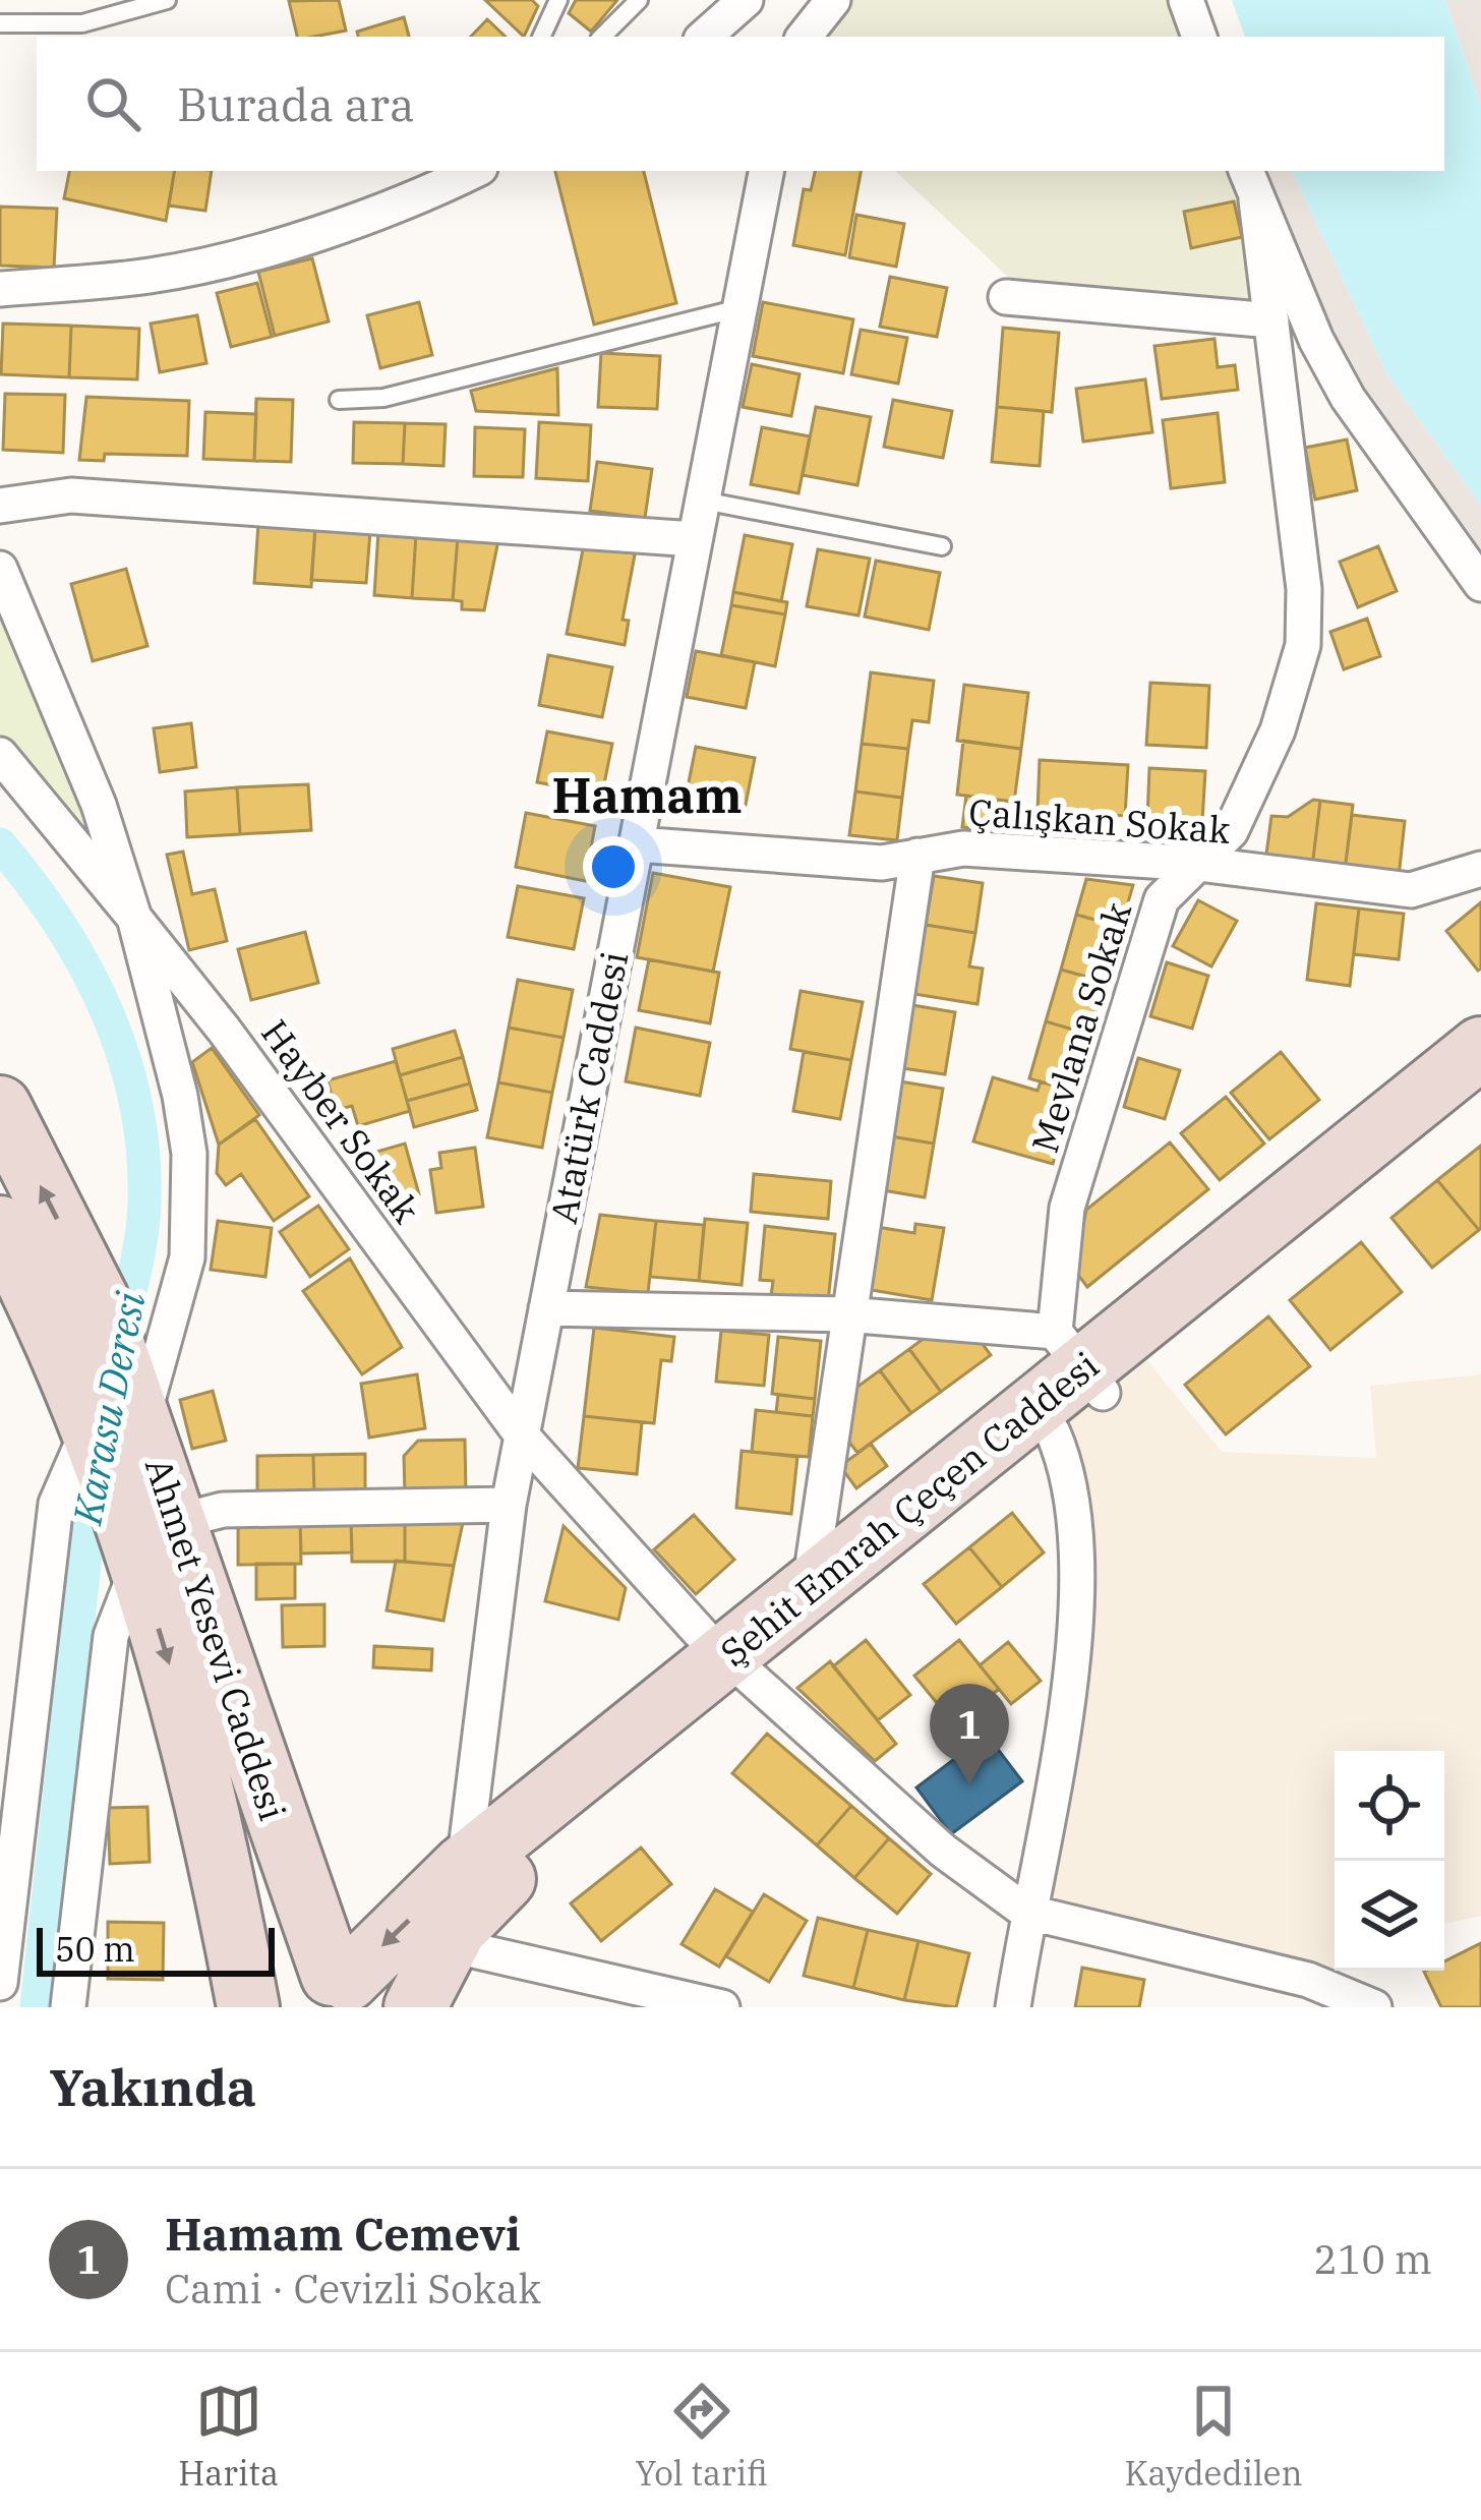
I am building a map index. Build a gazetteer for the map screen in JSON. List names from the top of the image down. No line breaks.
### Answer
{"streets":{"highway":["Şehit Emrah Çeçen Caddesi","Ahmet Yesevi Caddesi"],"street":["Çalışkan Sokak","Mevlana Sokak","Atatürk Caddesi","Hayber Sokak"]},"crossings":[["Çalışkan Sokak","Mevlana Sokak"],["Çalışkan Sokak","Atatürk Caddesi"],["Mevlana Sokak","Şehit Emrah Çeçen Caddesi"],["Atatürk Caddesi","Hayber Sokak"],["Atatürk Caddesi","Şehit Emrah Çeçen Caddesi"],["Hayber Sokak","Şehit Emrah Çeçen Caddesi"],["Şehit Emrah Çeçen Caddesi","Ahmet Yesevi Caddesi"]],"districts":["Hamam"],"water":["Karasu Deresi"],"scale_bar":"50 m","page":{"search":"Burada ara","pins":"1","scale":"50 m","heading":"Yakında","list":[{"mark":"1","name":"Hamam Cemevi","note":"Cami · Cevizli Sokak","value":"210 m"}],"nav":["Harita","Yol tarifi","Kaydedilen"]}}
